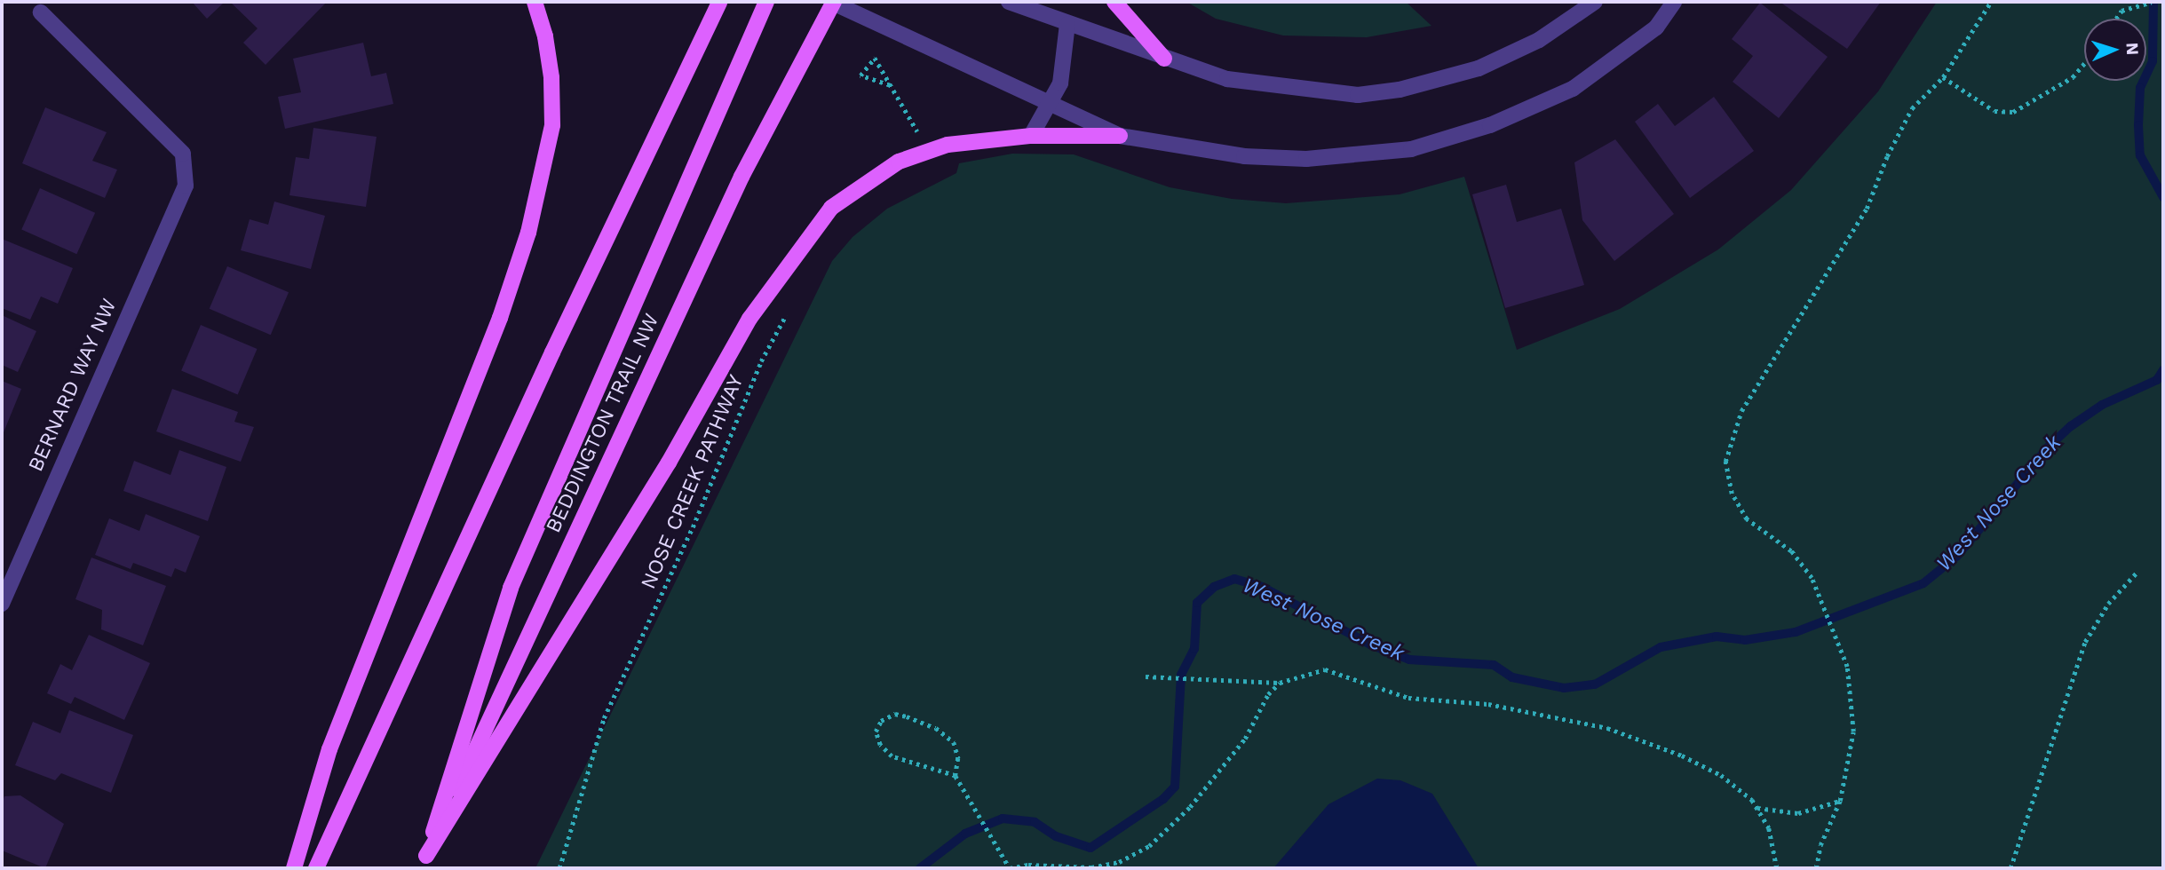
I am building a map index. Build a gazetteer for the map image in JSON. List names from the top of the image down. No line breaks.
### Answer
{"streets":{"main road":["BEDDINGTON TRAIL NW"],"street":["BERNARD WAY NW"],"path":["NOSE CREEK PATHWAY"]},"water":["West Nose Creek"],"north":"right"}
